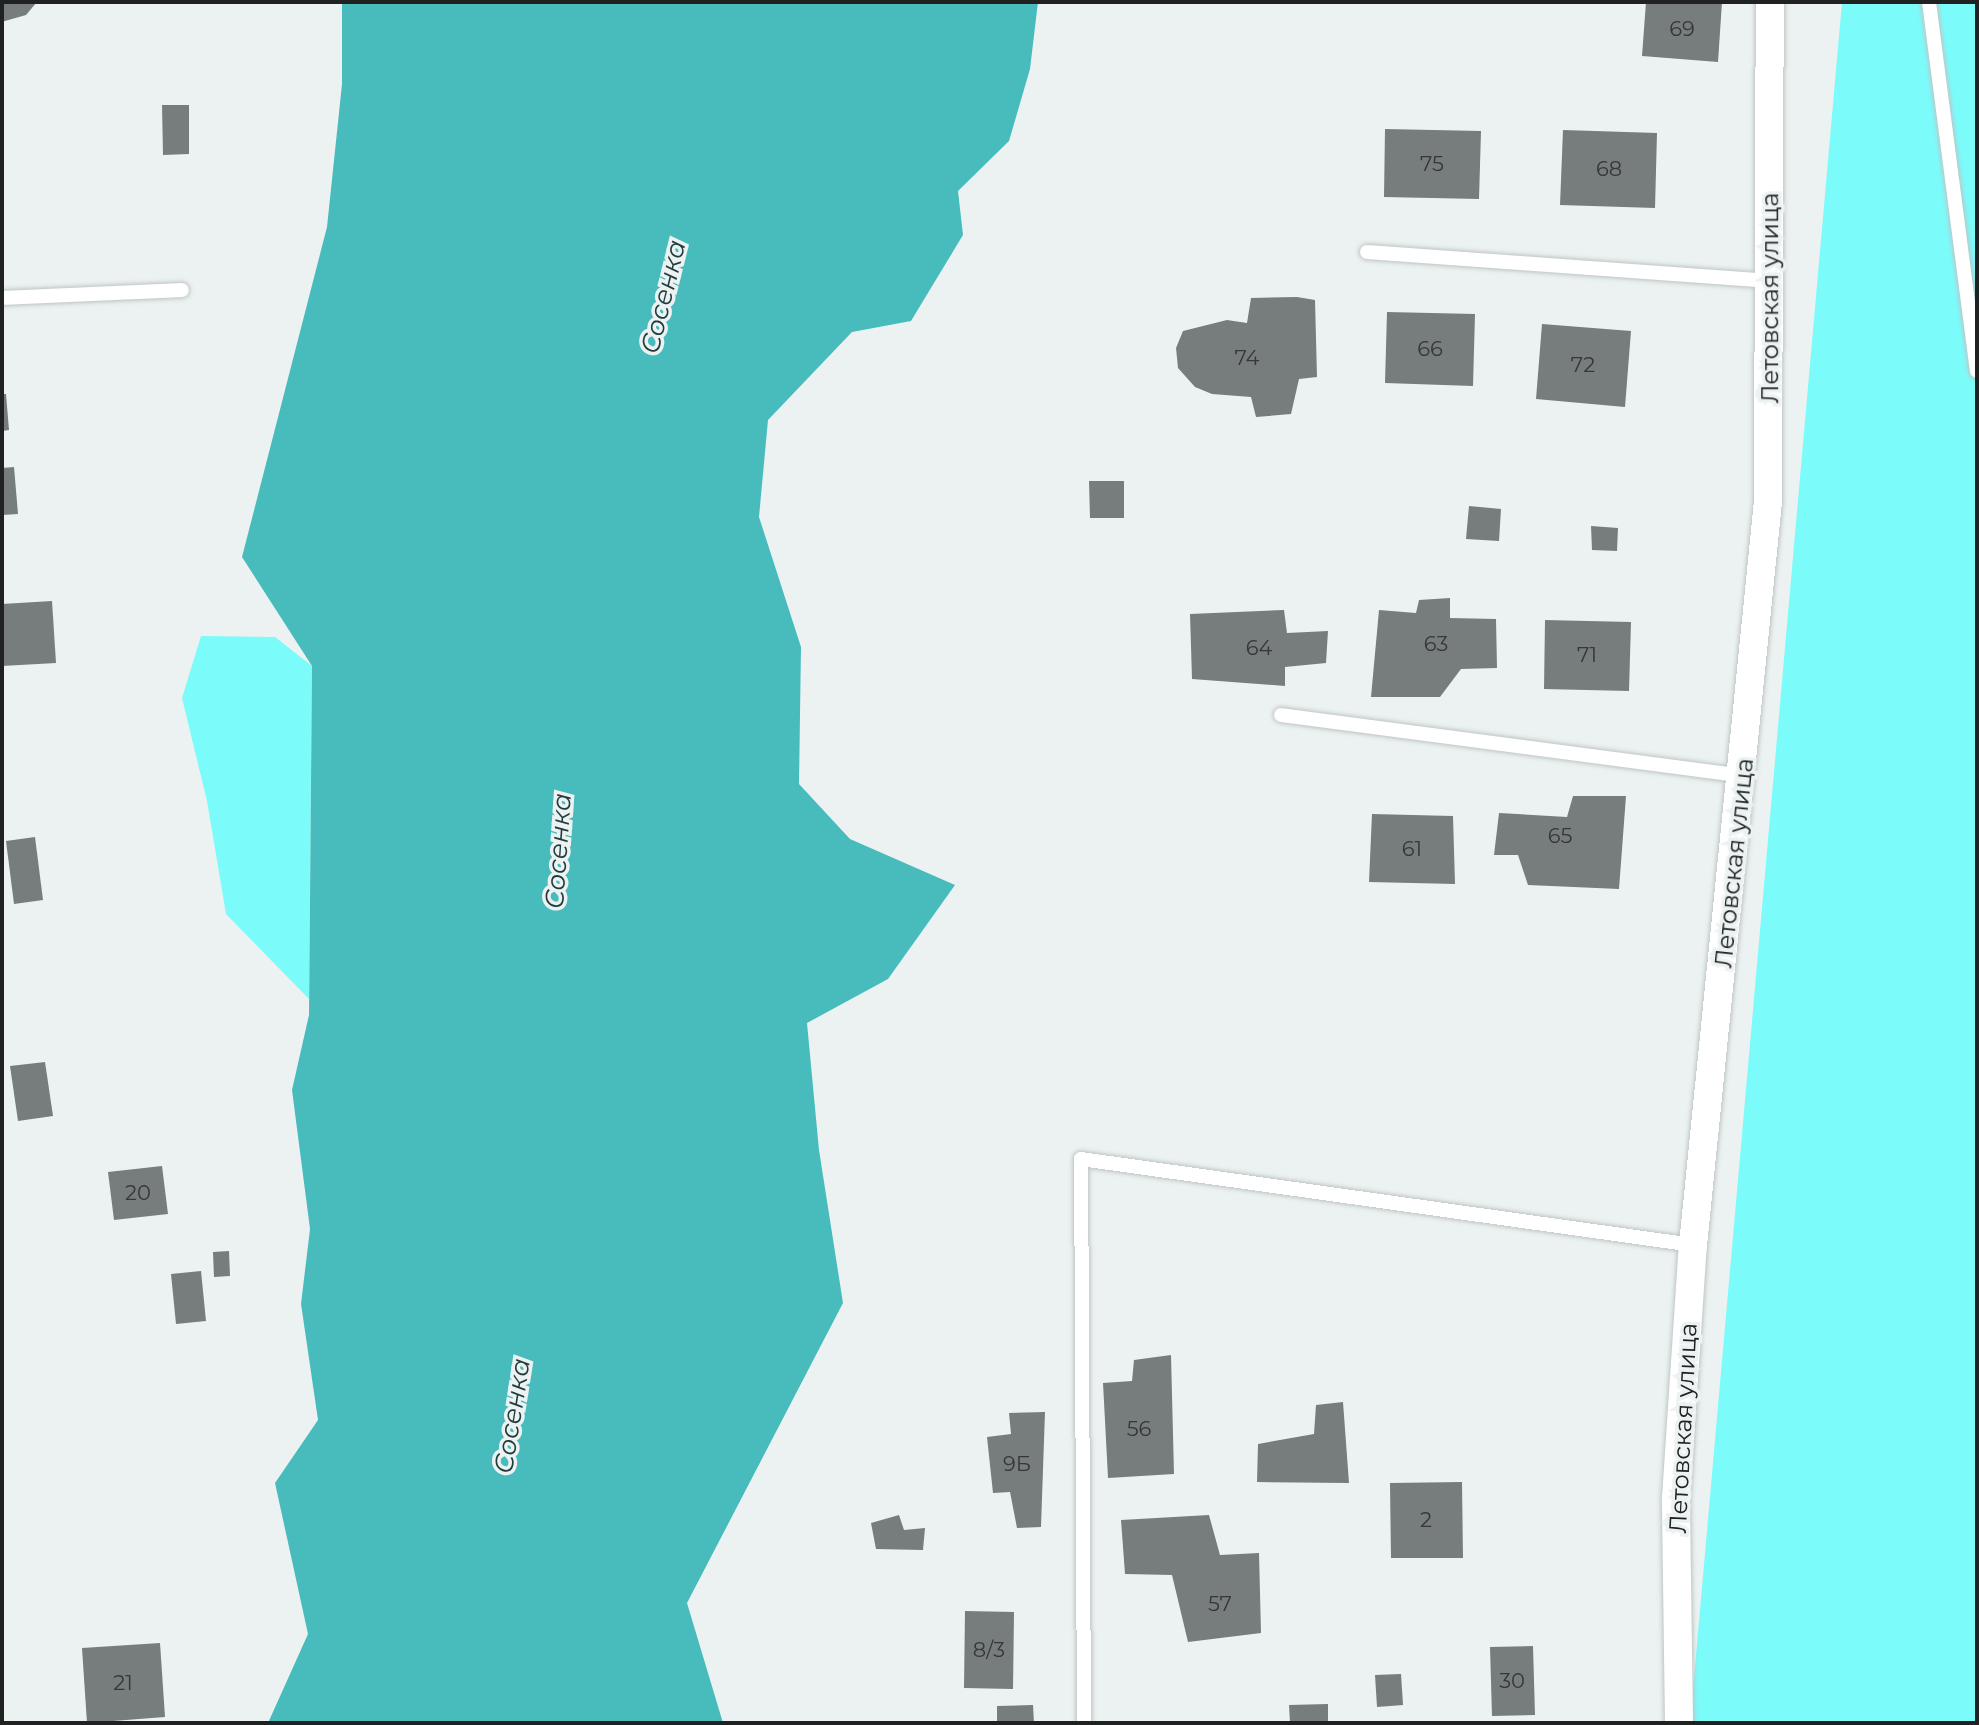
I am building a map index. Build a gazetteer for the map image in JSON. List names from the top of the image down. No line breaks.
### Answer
{"streets":{"street":["Летовская улица"]},"water":["Сосенка"],"house_numbers":["69","75","68","66","74","72","63","64","71","65","61","20","56","9Б","2","57","8/3","30","21"]}
